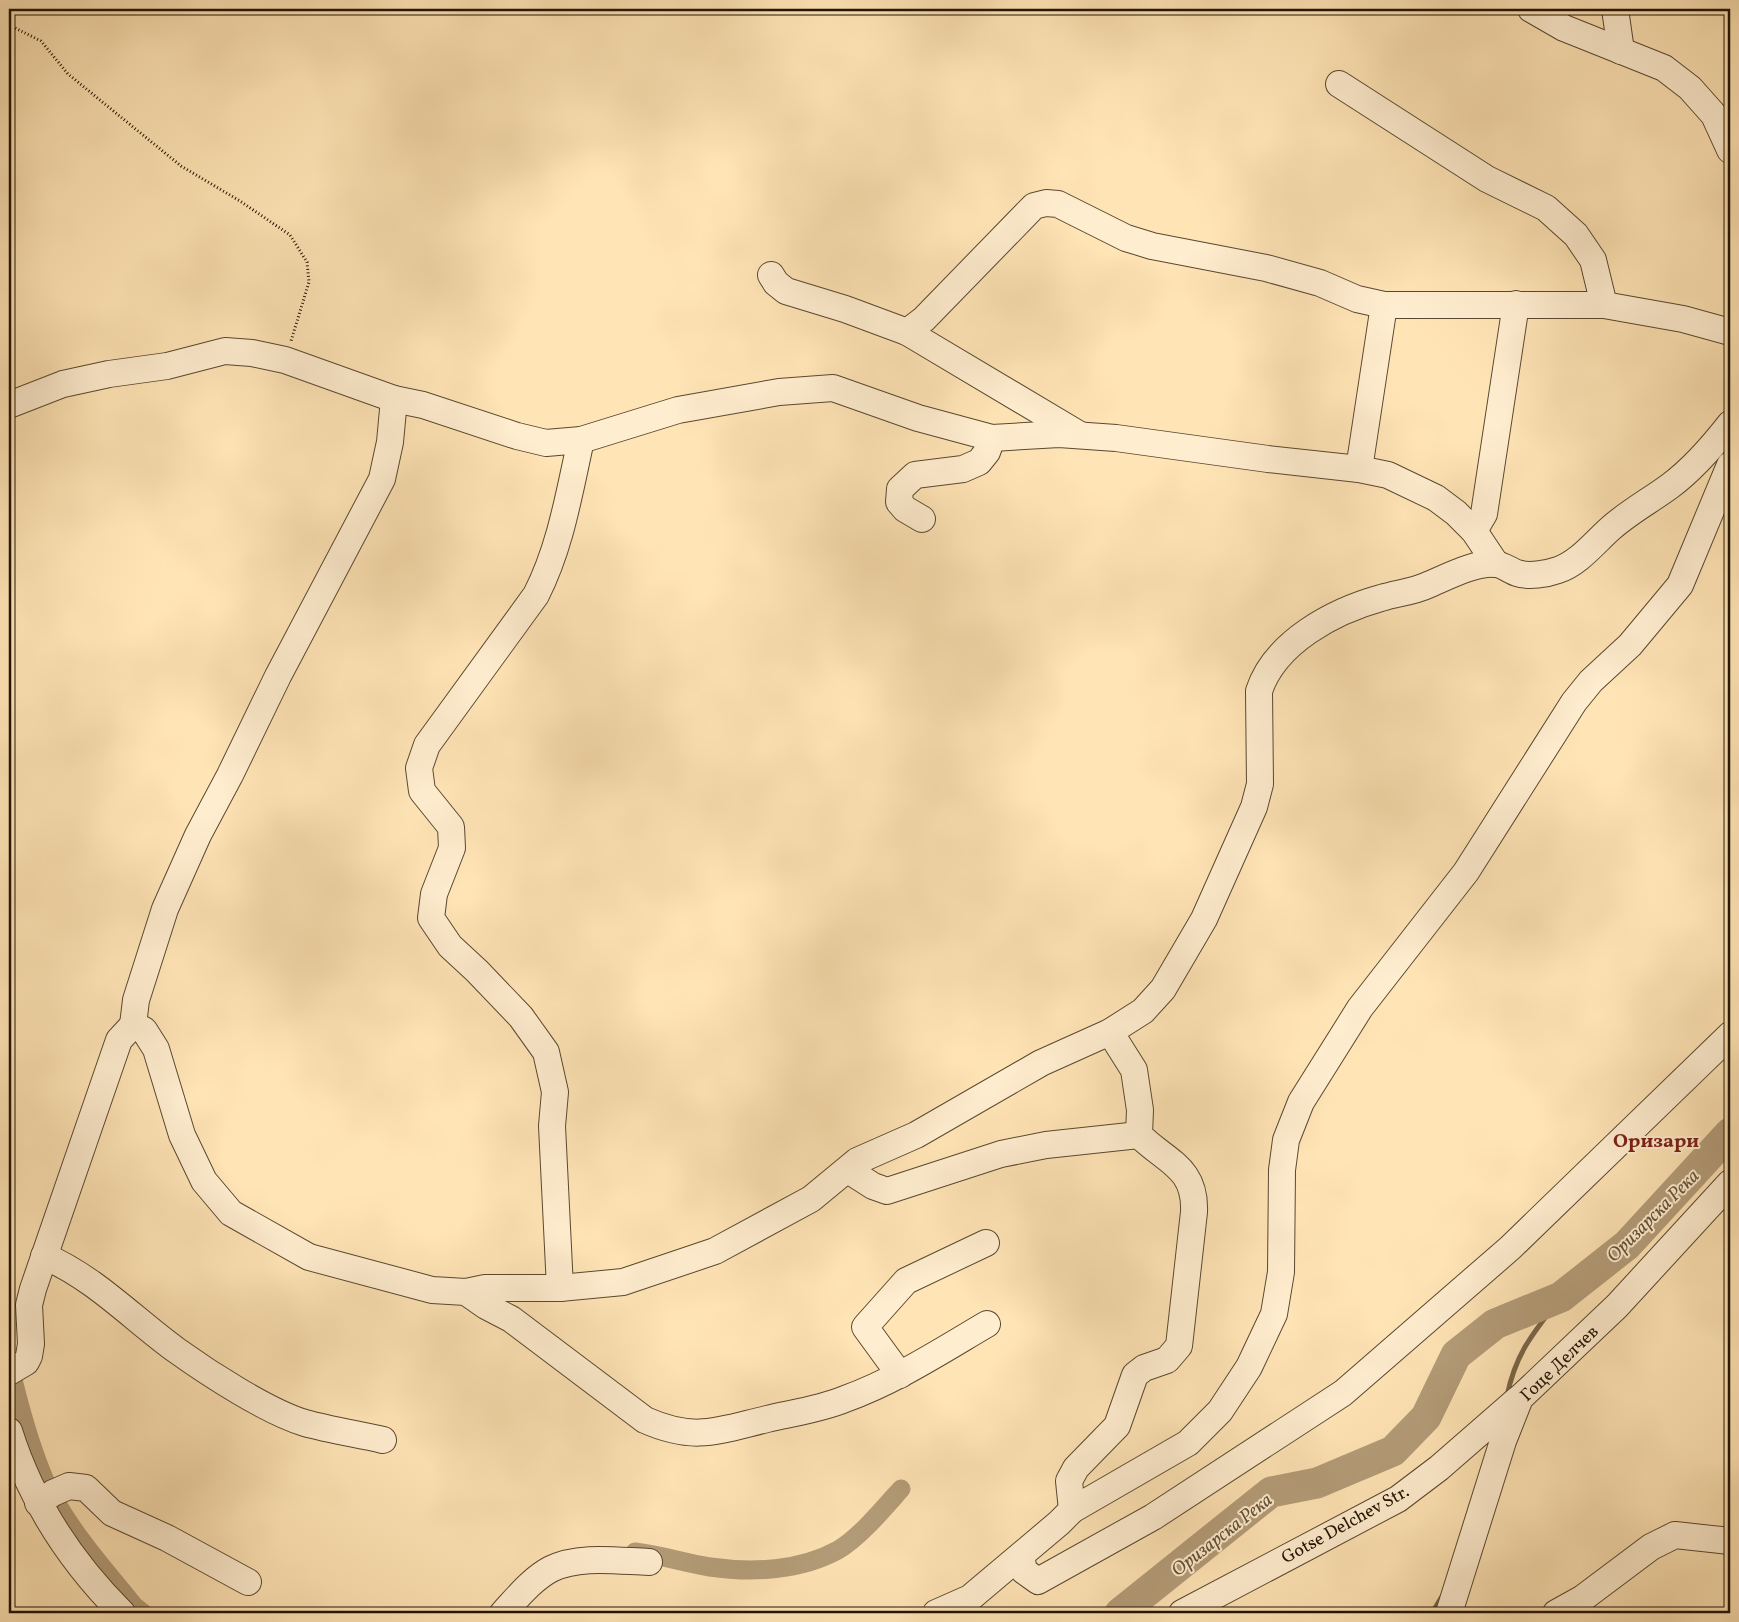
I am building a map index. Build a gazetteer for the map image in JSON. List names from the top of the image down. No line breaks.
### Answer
{"streets":{"street":["Гоце Делчев","Gotse Delchev Str."]},"crossings":[["Гоце Делчев","Gotse Delchev Str."]],"districts":["Оризари"],"water":["Оризарска Река"]}
